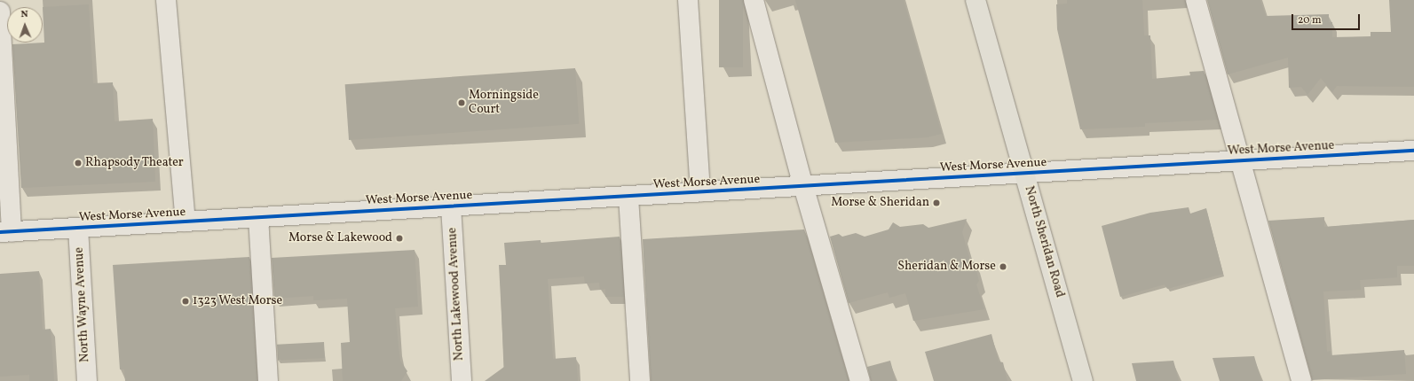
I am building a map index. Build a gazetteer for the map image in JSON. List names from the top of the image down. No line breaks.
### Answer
{"streets":{"main road":["North Sheridan Road"],"street":["West Morse Avenue","North Lakewood Avenue","North Wayne Avenue"]},"crossings":[["West Morse Avenue","North Sheridan Road"],["West Morse Avenue","North Lakewood Avenue"],["West Morse Avenue","North Wayne Avenue"]],"places":["Morningside Court","Rhapsody Theater","Morse & Sheridan","Morse & Lakewood","Sheridan & Morse","1323 West Morse"],"scale_bar":"20 m","north":"top"}
